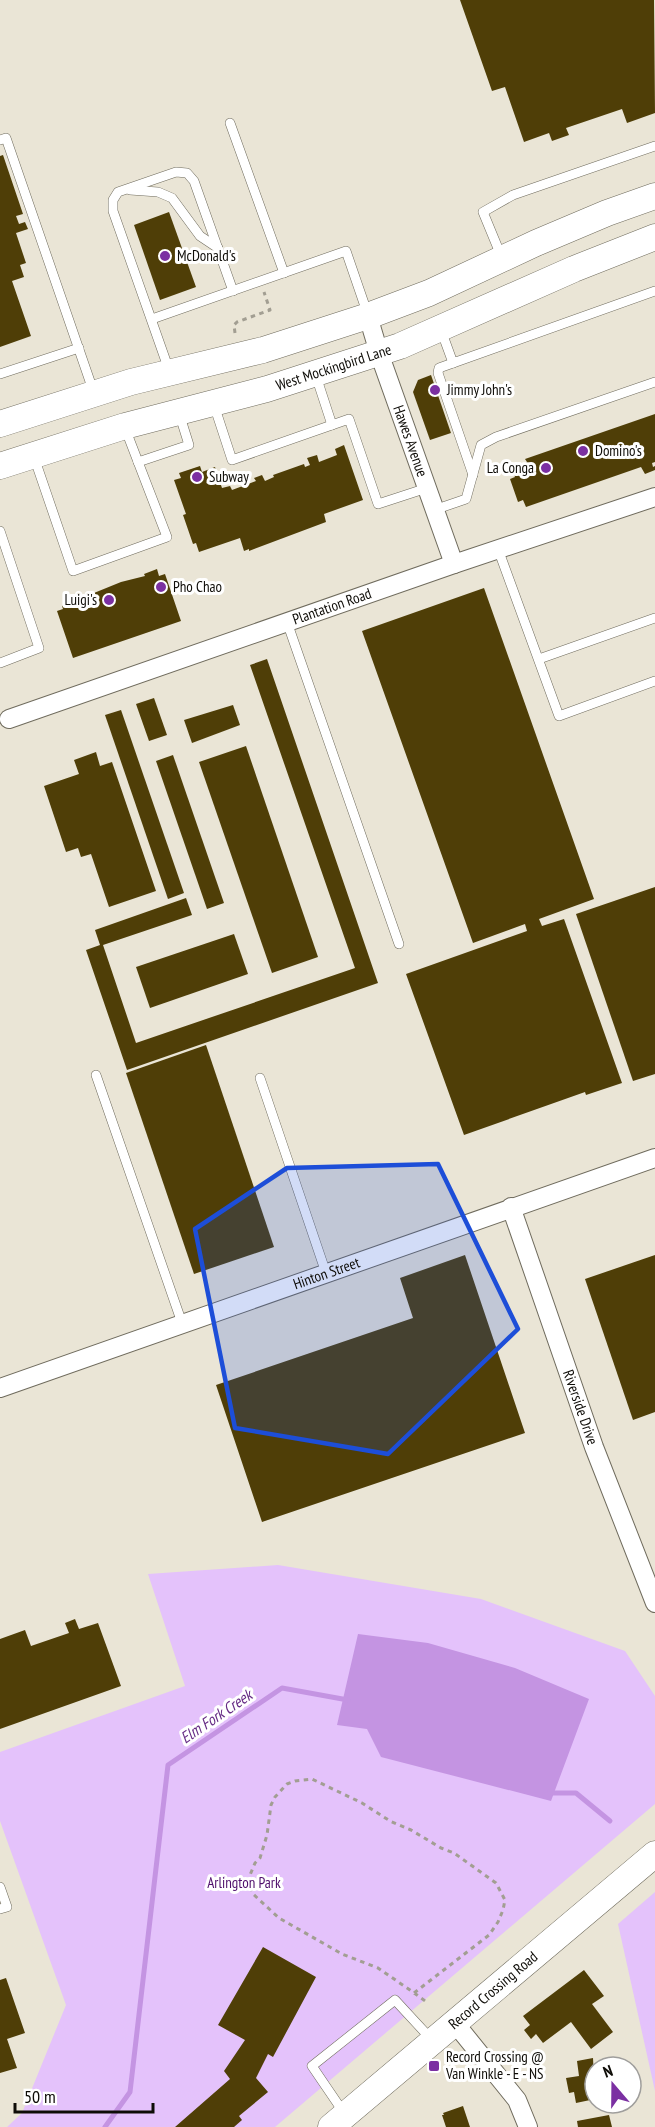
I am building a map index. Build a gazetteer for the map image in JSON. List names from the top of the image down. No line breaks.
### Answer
{"streets":{"main road":["West Mockingbird Lane","Record Crossing Road"],"street":["Hawes Avenue","Plantation Road","Hinton Street","Riverside Drive"]},"crossings":[["West Mockingbird Lane","Hawes Avenue"],["Hawes Avenue","Plantation Road"],["Hinton Street","Riverside Drive"]],"water":["Elm Fork Creek"],"parks":["Arlington Park"],"places":{"other":["McDonald's","Jimmy John's","Domino's","La Conga","Subway","Pho Chao","Luigi's"],"transit":["Record Crossing @ Van Winkle - E - NS"]},"scale_bar":"50 m","north":"top"}
